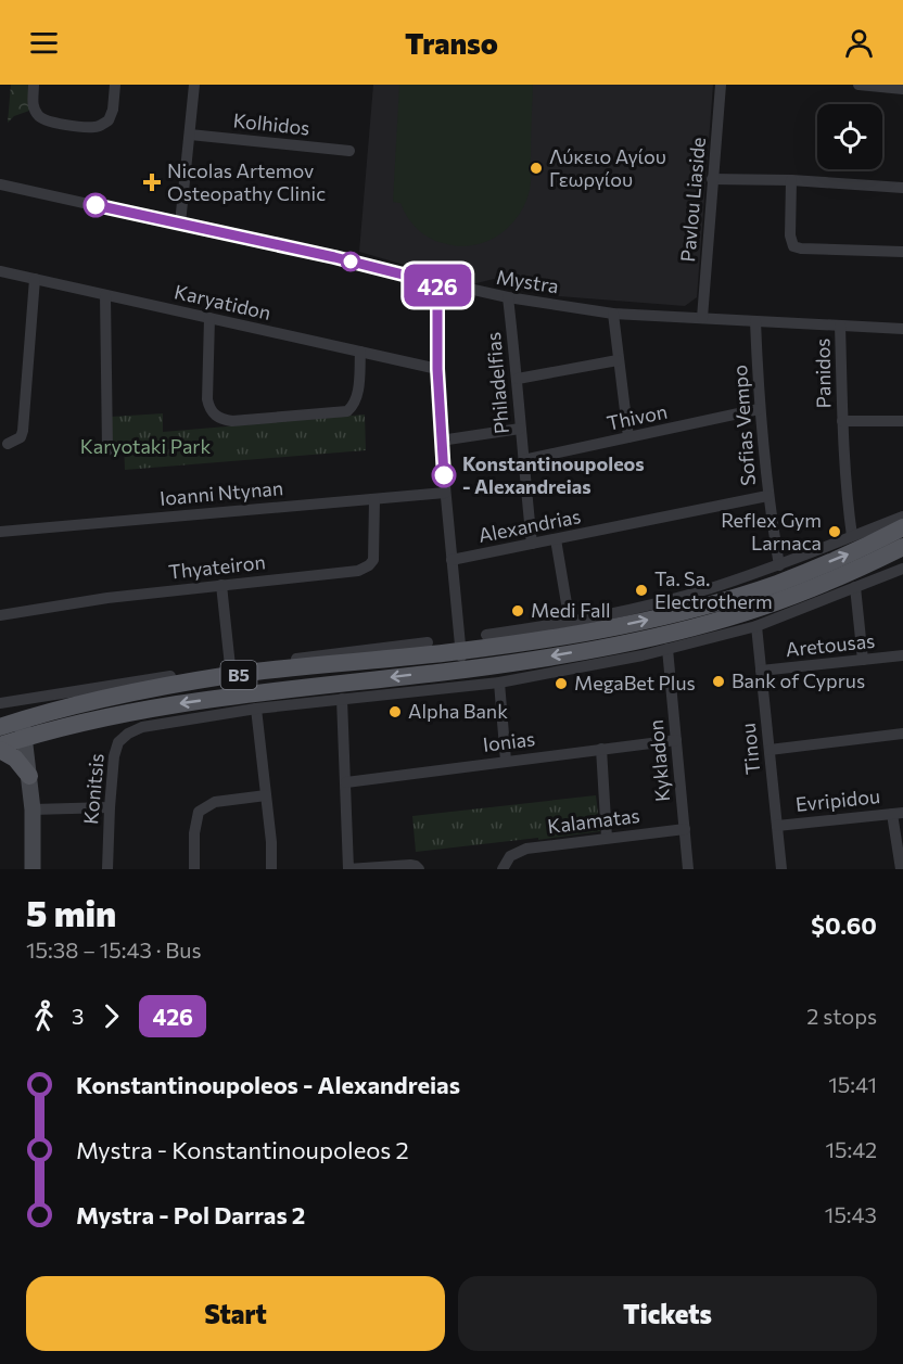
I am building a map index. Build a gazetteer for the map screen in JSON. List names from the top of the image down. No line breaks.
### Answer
{"streets":{"main road":["B5"],"street":["Kolhidos","Pavlou Liaside","Mystra","Karyatidon","Panidos","Philadelfias","Thivon","Sofias Vempo","Ioanni Ntynan","Alexandrias","Thyateiron","Aretousas","Ionias","Tinou","Kykladon","Konitsis","Evripidou","Kalamatas"]},"crossings":[["Pavlou Liaside","Mystra"],["Mystra","Panidos"],["Mystra","Philadelfias"],["Mystra","Sofias Vempo"],["Philadelfias","Thivon"],["Philadelfias","Alexandrias"],["Thivon","Sofias Vempo"],["Sofias Vempo","Alexandrias"],["Ioanni Ntynan","Thyateiron"],["Aretousas","Tinou"],["Ionias","Kykladon"],["Tinou","Evripidou"],["Kykladon","Kalamatas"]],"parks":["Karyotaki Park"],"places":{"other":["Λύκειο Αγίου Γεωργίου","Konstantinoupoleos - Alexandreias","Reflex Gym Larnaca","Ta. Sa. Electrotherm","Medi Fall","Bank of Cyprus","MegaBet Plus","Alpha Bank"],"health":["Nicolas Artemov Osteopathy Clinic"]},"lines":["bus line 426"],"page":{"header":"Transo","on_map":"426","heading":["5 min","15:38 – 15:43 · Bus","$0.60"],"legs":["3","426","2 stops"],"list":[{"name":"Konstantinoupoleos - Alexandreias","value":"15:41"},{"name":"Mystra - Konstantinoupoleos 2","value":"15:42"},{"name":"Mystra - Pol Darras 2","value":"15:43"}],"buttons":["Start","Tickets"]}}
